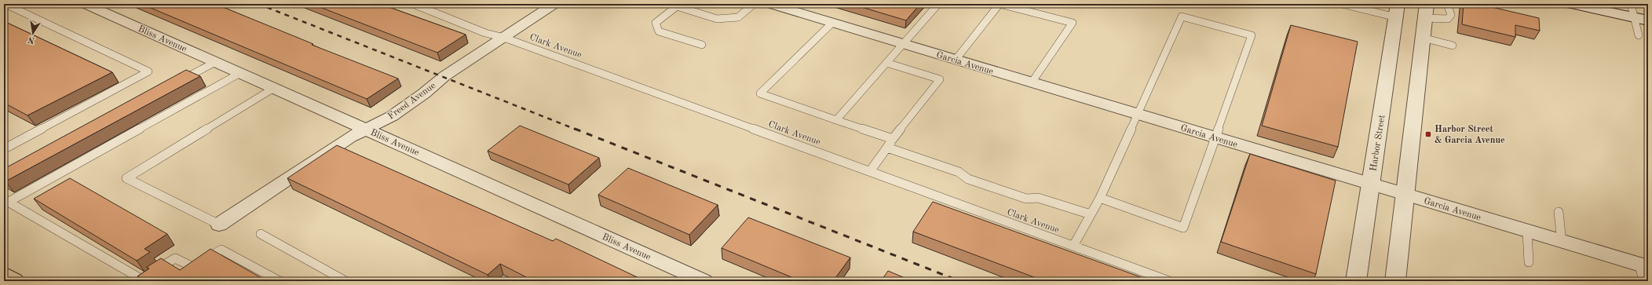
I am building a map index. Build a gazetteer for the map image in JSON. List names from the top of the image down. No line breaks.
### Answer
{"streets":{"street":["Bliss Avenue","Garcia Avenue","Freed Avenue","Harbor Street"],"lane":["Clark Avenue"]},"crossings":[["Bliss Avenue","Freed Avenue"],["Clark Avenue","Freed Avenue"],["Garcia Avenue","Harbor Street"]],"places":{"transit":["Harbor Street & Garcia Avenue"]},"north":"bottom"}
